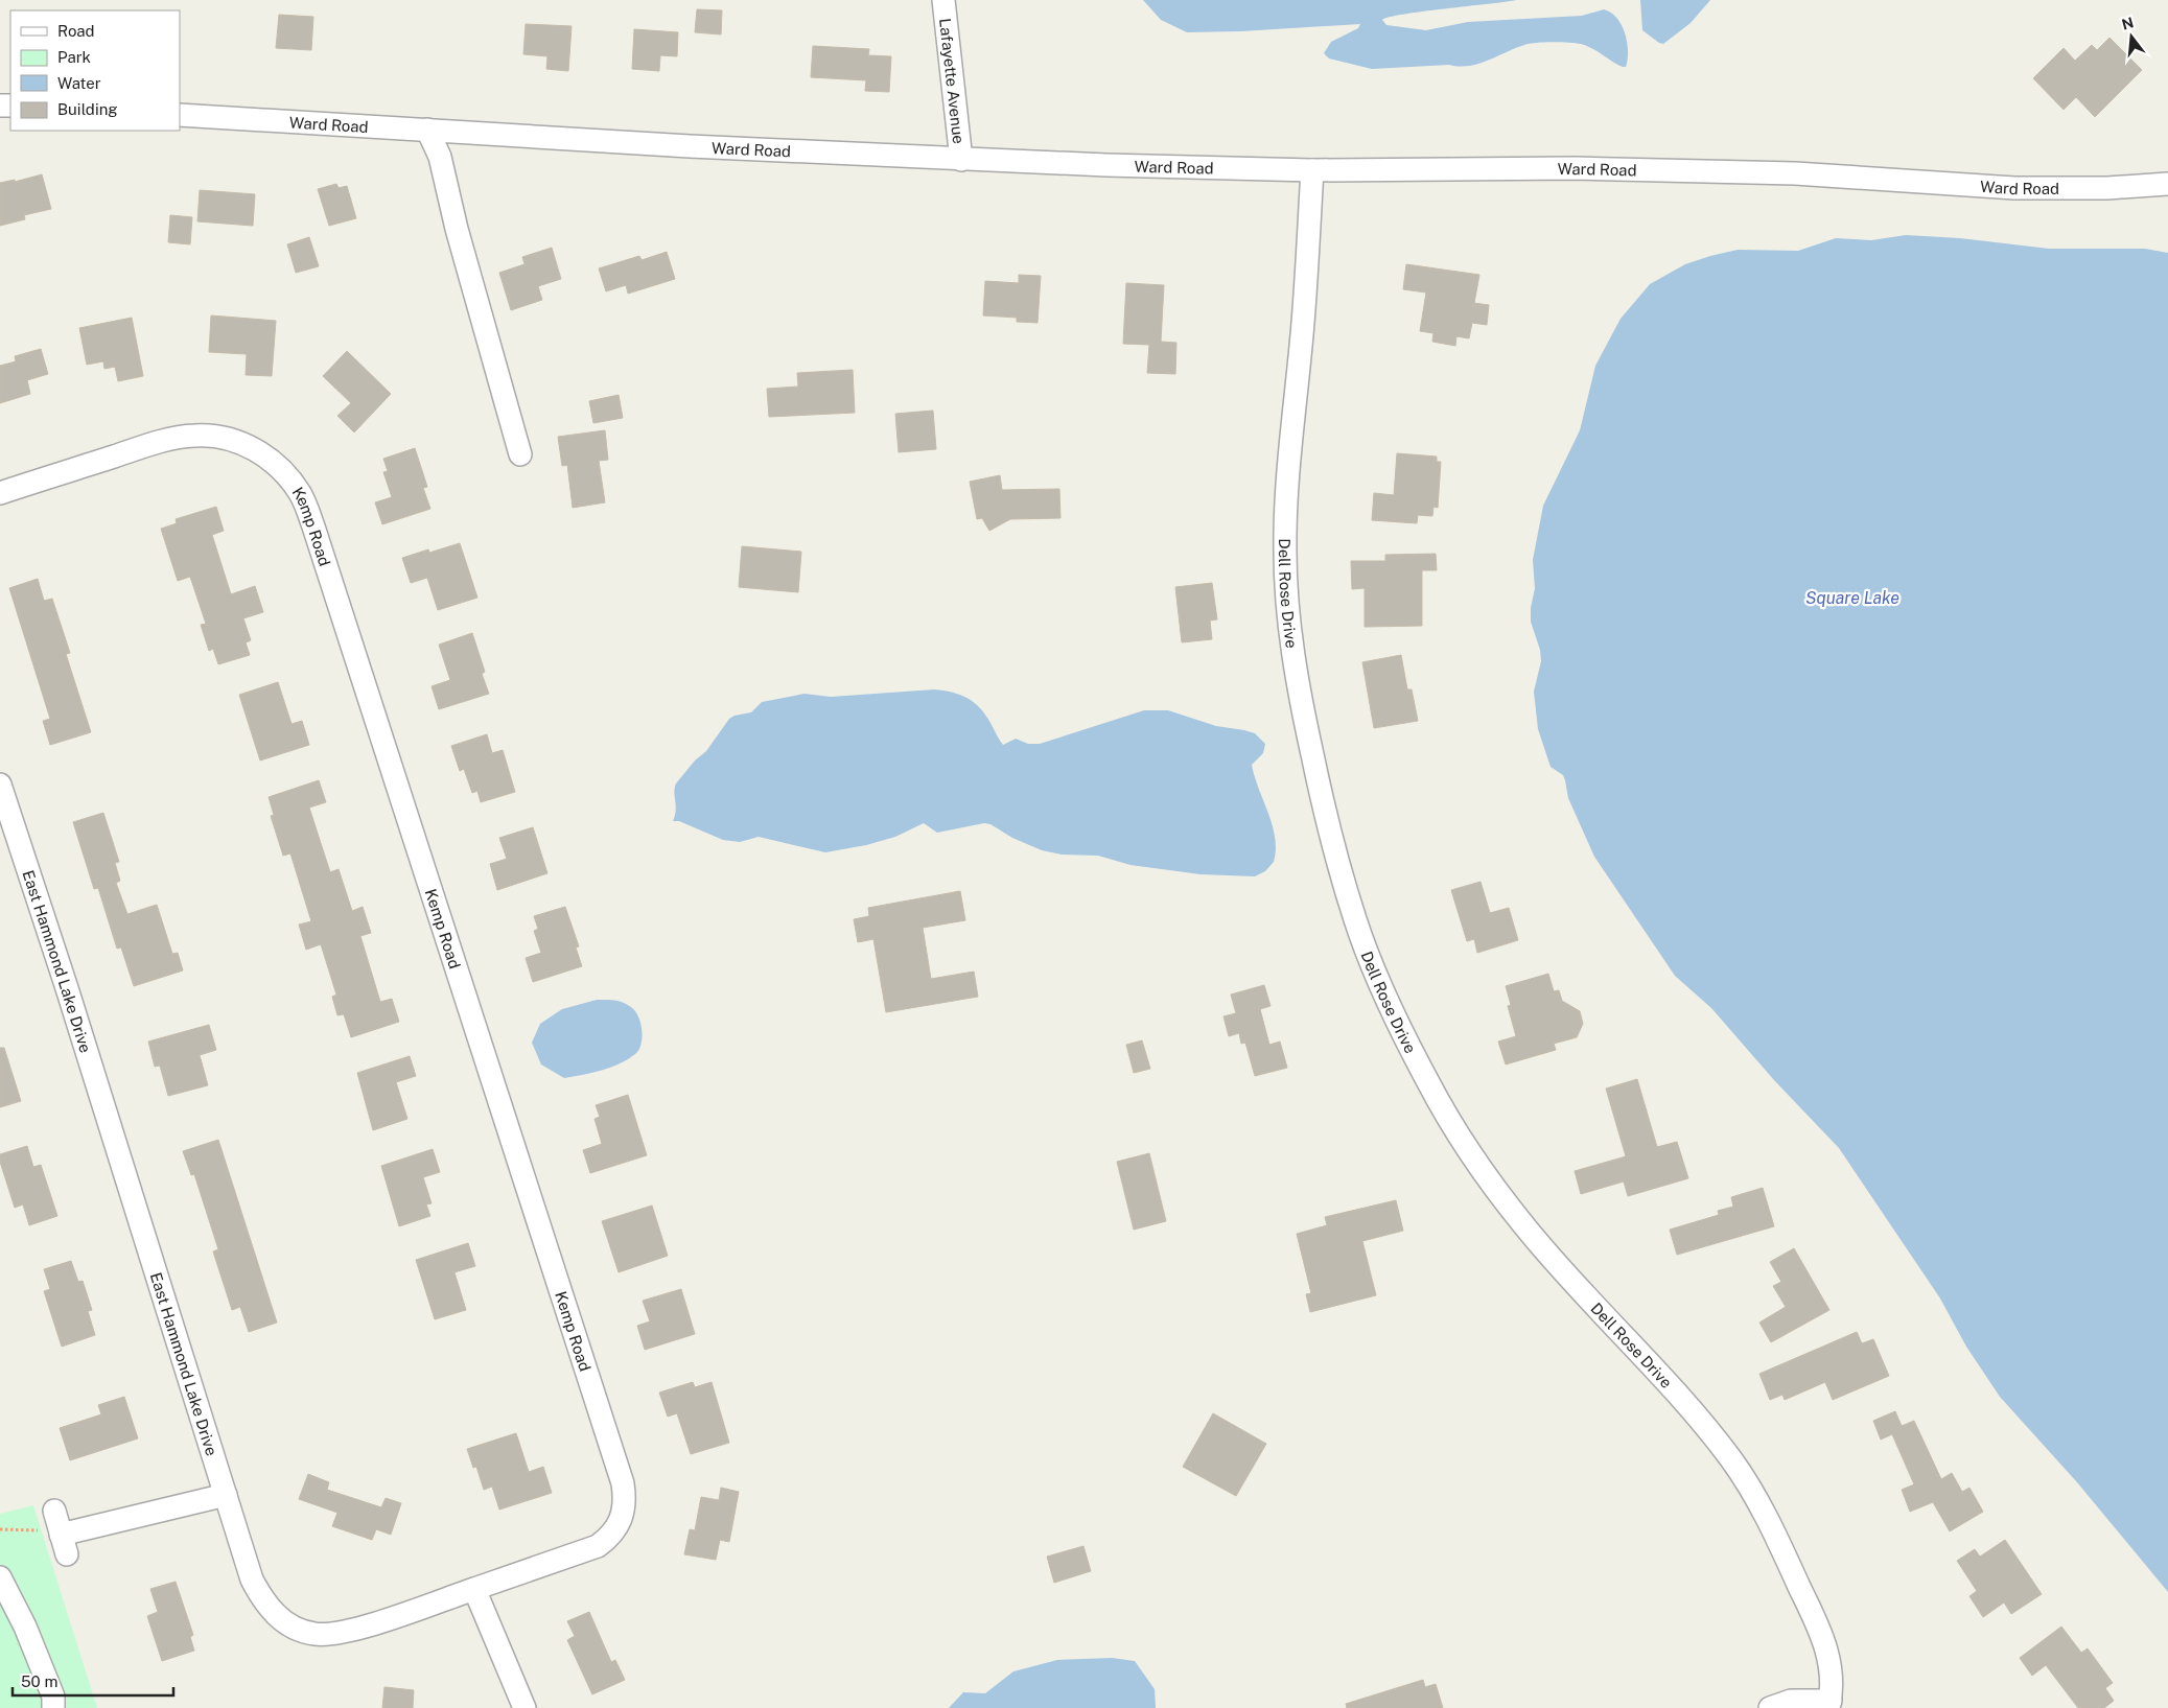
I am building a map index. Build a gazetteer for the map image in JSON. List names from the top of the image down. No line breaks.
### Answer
{"streets":{"street":["Lafayette Avenue","Ward Road","Kemp Road","Dell Rose Drive","East Hammond Lake Drive"]},"crossings":[["Lafayette Avenue","Ward Road"],["Ward Road","Dell Rose Drive"],["Kemp Road","East Hammond Lake Drive"]],"water":["Square Lake"],"legend":["Road","Park","Water","Building"],"scale_bar":"50 m","north":"top"}
